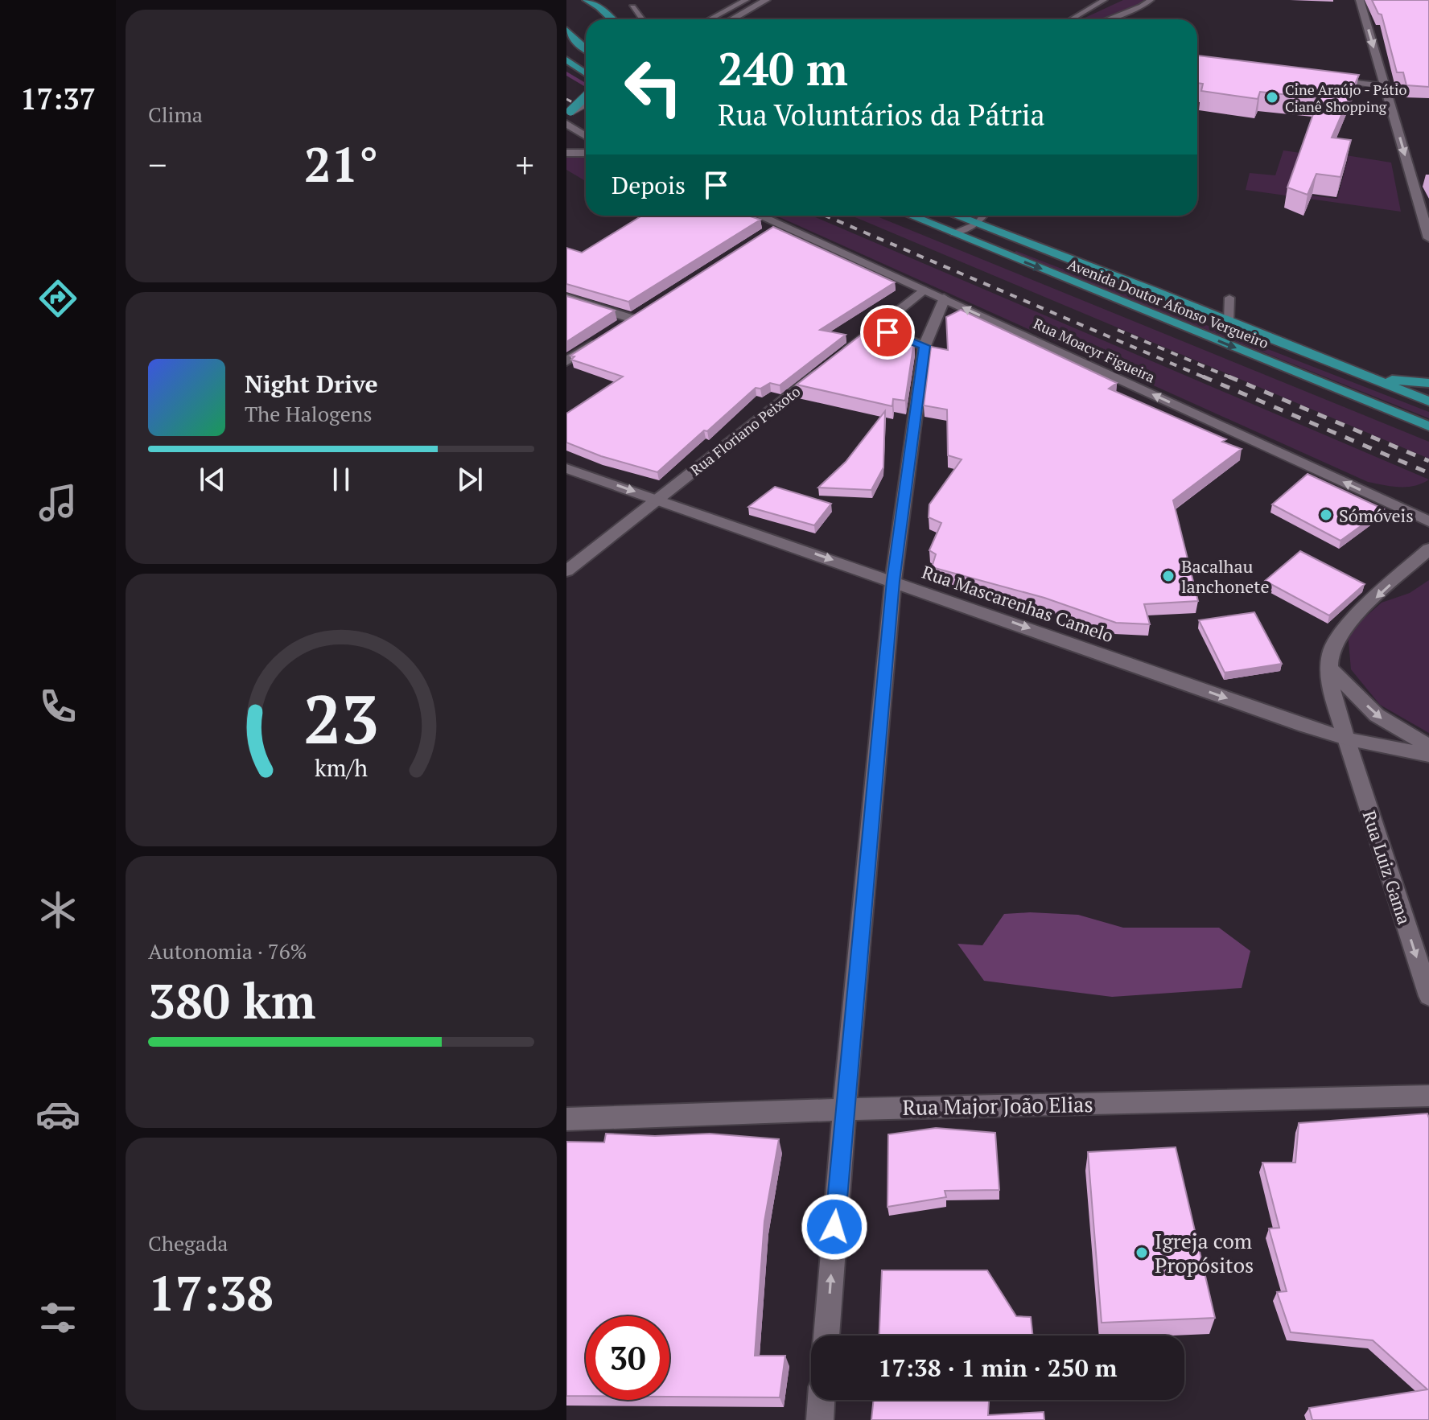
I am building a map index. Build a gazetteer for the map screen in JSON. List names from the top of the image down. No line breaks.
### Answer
{"streets":{"main road":["Avenida Doutor Afonso Vergueiro"],"street":["Rua Moacyr Figueira","Rua Floriano Peixoto","Rua Mascarenhas Camelo","Rua Luiz Gama","Rua Major João Elias"]},"crossings":[["Rua Moacyr Figueira","Rua Floriano Peixoto"],["Rua Floriano Peixoto","Rua Mascarenhas Camelo"],["Rua Mascarenhas Camelo","Rua Luiz Gama"]],"one_way":["Rua Moacyr Figueira","Rua Mascarenhas Camelo","Rua Luiz Gama"],"places":["Cine Araújo - Pátio Cianê Shopping","Sómóveis","Bacalhau lanchonete","Igreja com Propósitos"],"page":{"tabs":"17:37","tile":["Clima",["Autonomia · 76%","380 km"],["Chegada","17:38"]],"turn":["240 m","Rua Voluntários da Pátria"],"heat":["−","21°","+"],"then":"Depois","song":["Night Drive","The Halogens"],"limit":"30","trip":"17:38 · 1 min · 250 m","gauge":["23","km/h"]}}
